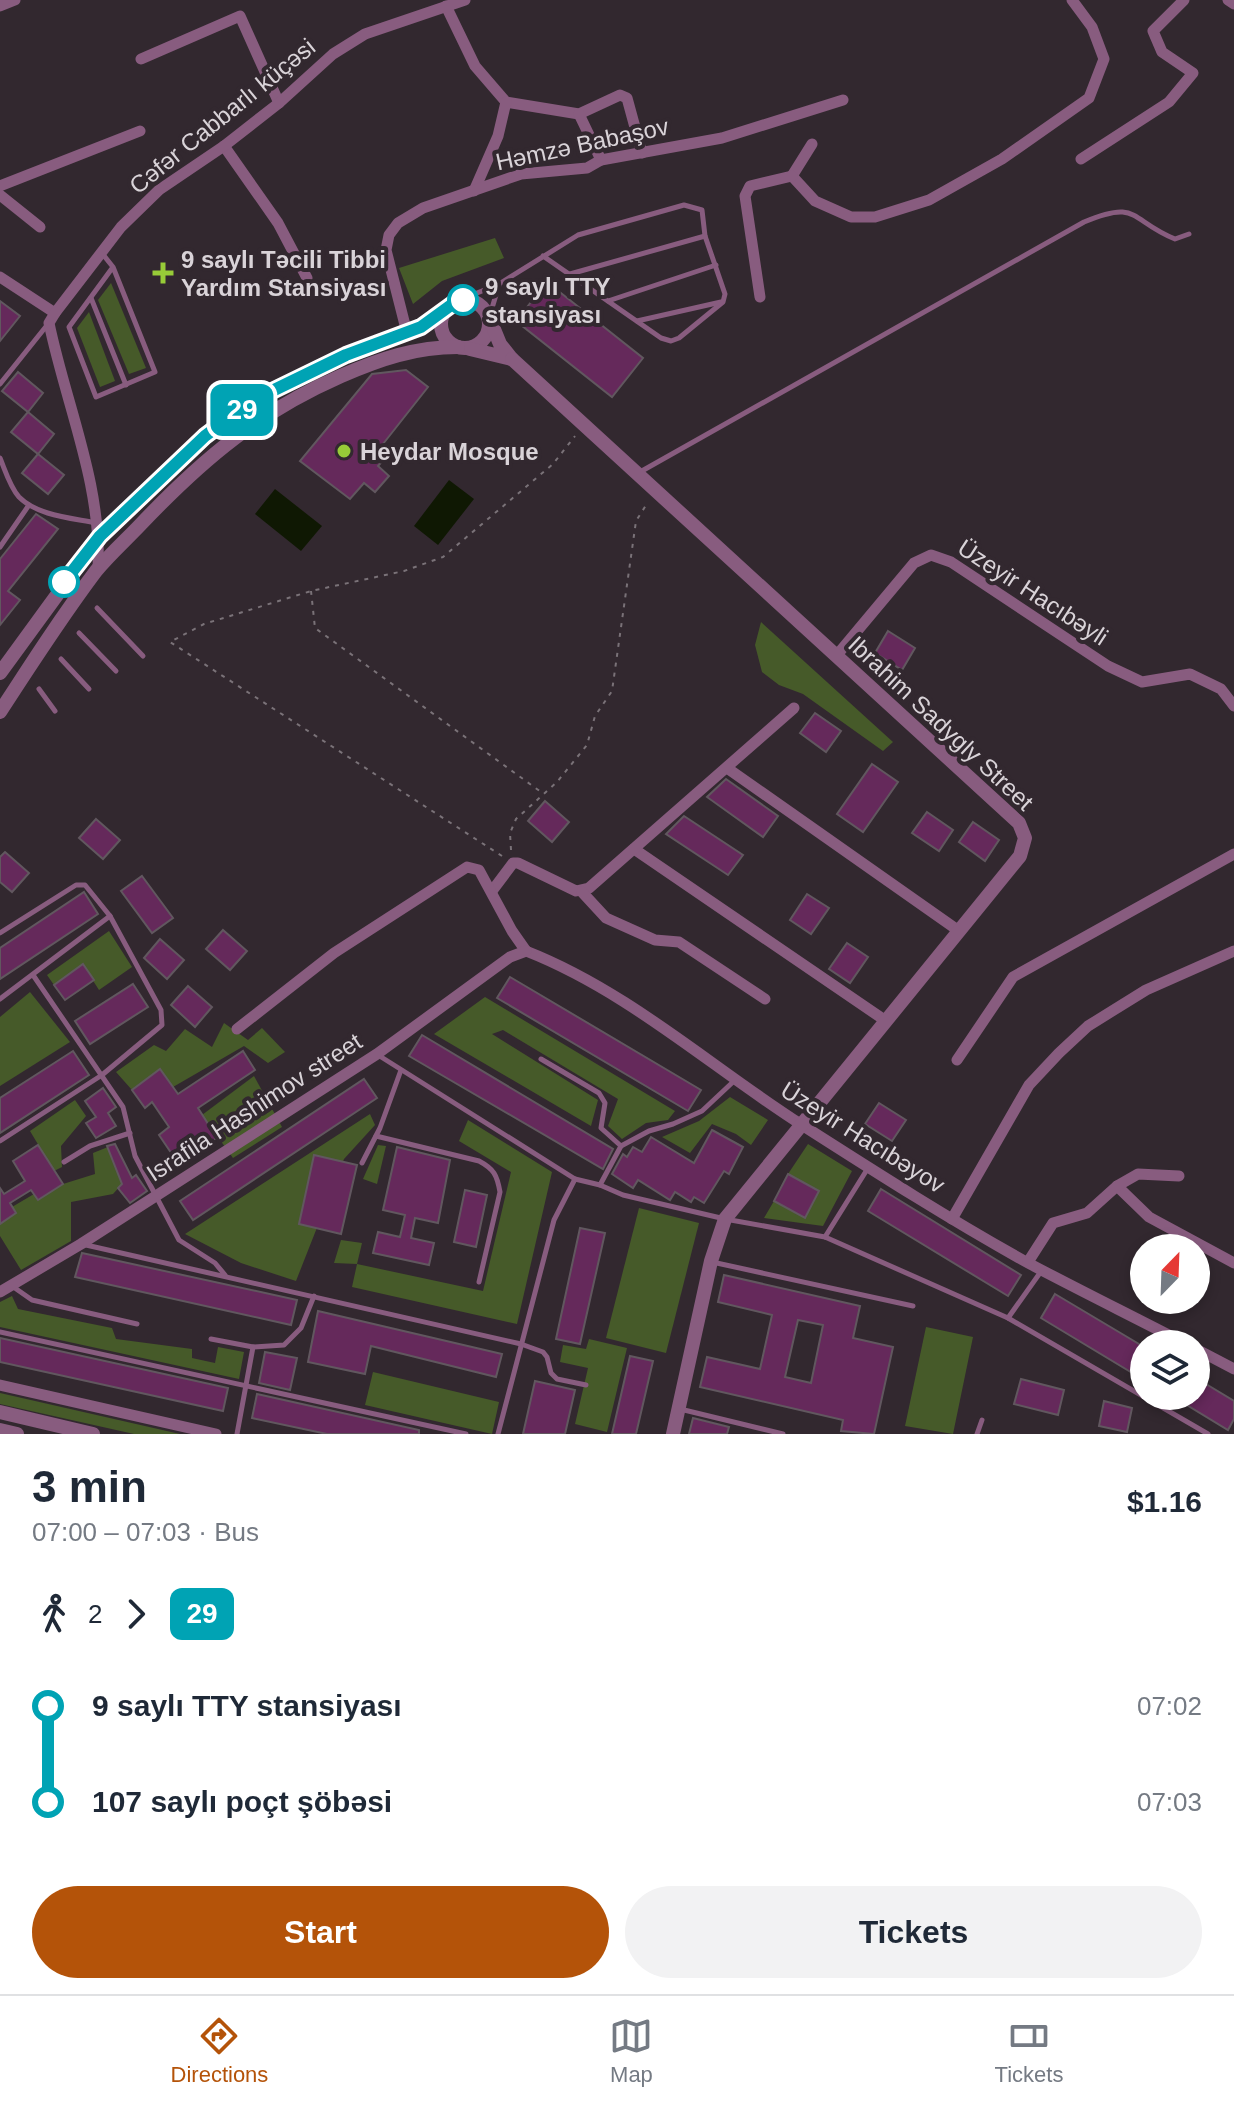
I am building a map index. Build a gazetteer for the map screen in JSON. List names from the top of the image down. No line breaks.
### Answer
{"streets":{"street":["Cəfər Cabbarlı küçəsi","Həmzə Babaşov","Üzeyir Hacıbəyli","Ibrahim Sadygly Street","Israfila Hashimov street","Üzeyir Hacıbəyov"]},"crossings":[["Üzeyir Hacıbəyli","Ibrahim Sadygly Street"],["Ibrahim Sadygly Street","Üzeyir Hacıbəyov"],["Israfila Hashimov street","Üzeyir Hacıbəyov"]],"places":{"health":["9 saylı Təcili Tibbi Yardım Stansiyası"],"other":["9 saylı TTY stansiyası","Heydar Mosque"]},"lines":["bus line 29"],"north":"top right","page":{"on_map":"29","heading":["3 min","07:00 – 07:03 · Bus","$1.16"],"legs":["2","29"],"list":[{"name":"9 saylı TTY stansiyası","value":"07:02"},{"name":"107 saylı poçt şöbəsi","value":"07:03"}],"buttons":["Start","Tickets"],"tabs":["Directions","Map","Tickets"]}}
